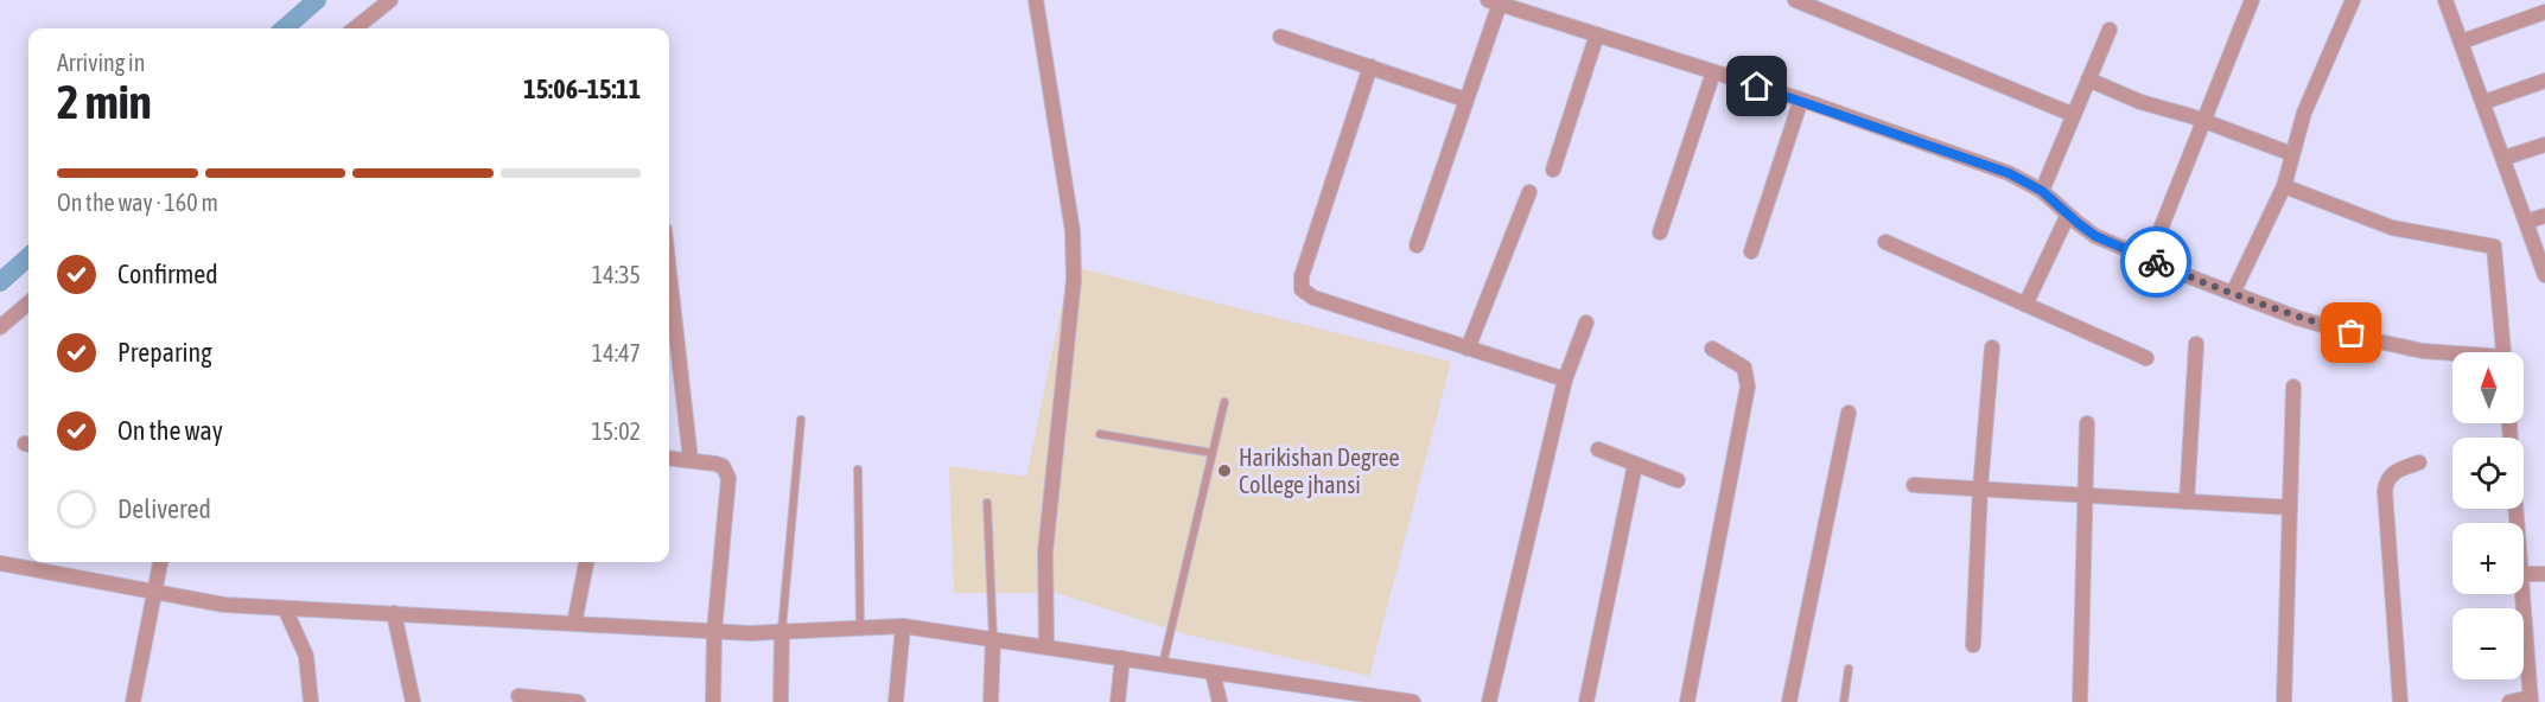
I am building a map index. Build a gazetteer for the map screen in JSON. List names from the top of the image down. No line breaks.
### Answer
{"places":["Harikishan Degree College jhansi"],"north":"top","page":{"heading":["2 min","Arriving in","15:06–15:11"],"bar":"On the way · 160 m","list":[["Confirmed","14:35"],["Preparing","14:47"],["On the way","15:02"],"Delivered"],"map_buttons":["+","−"]}}
